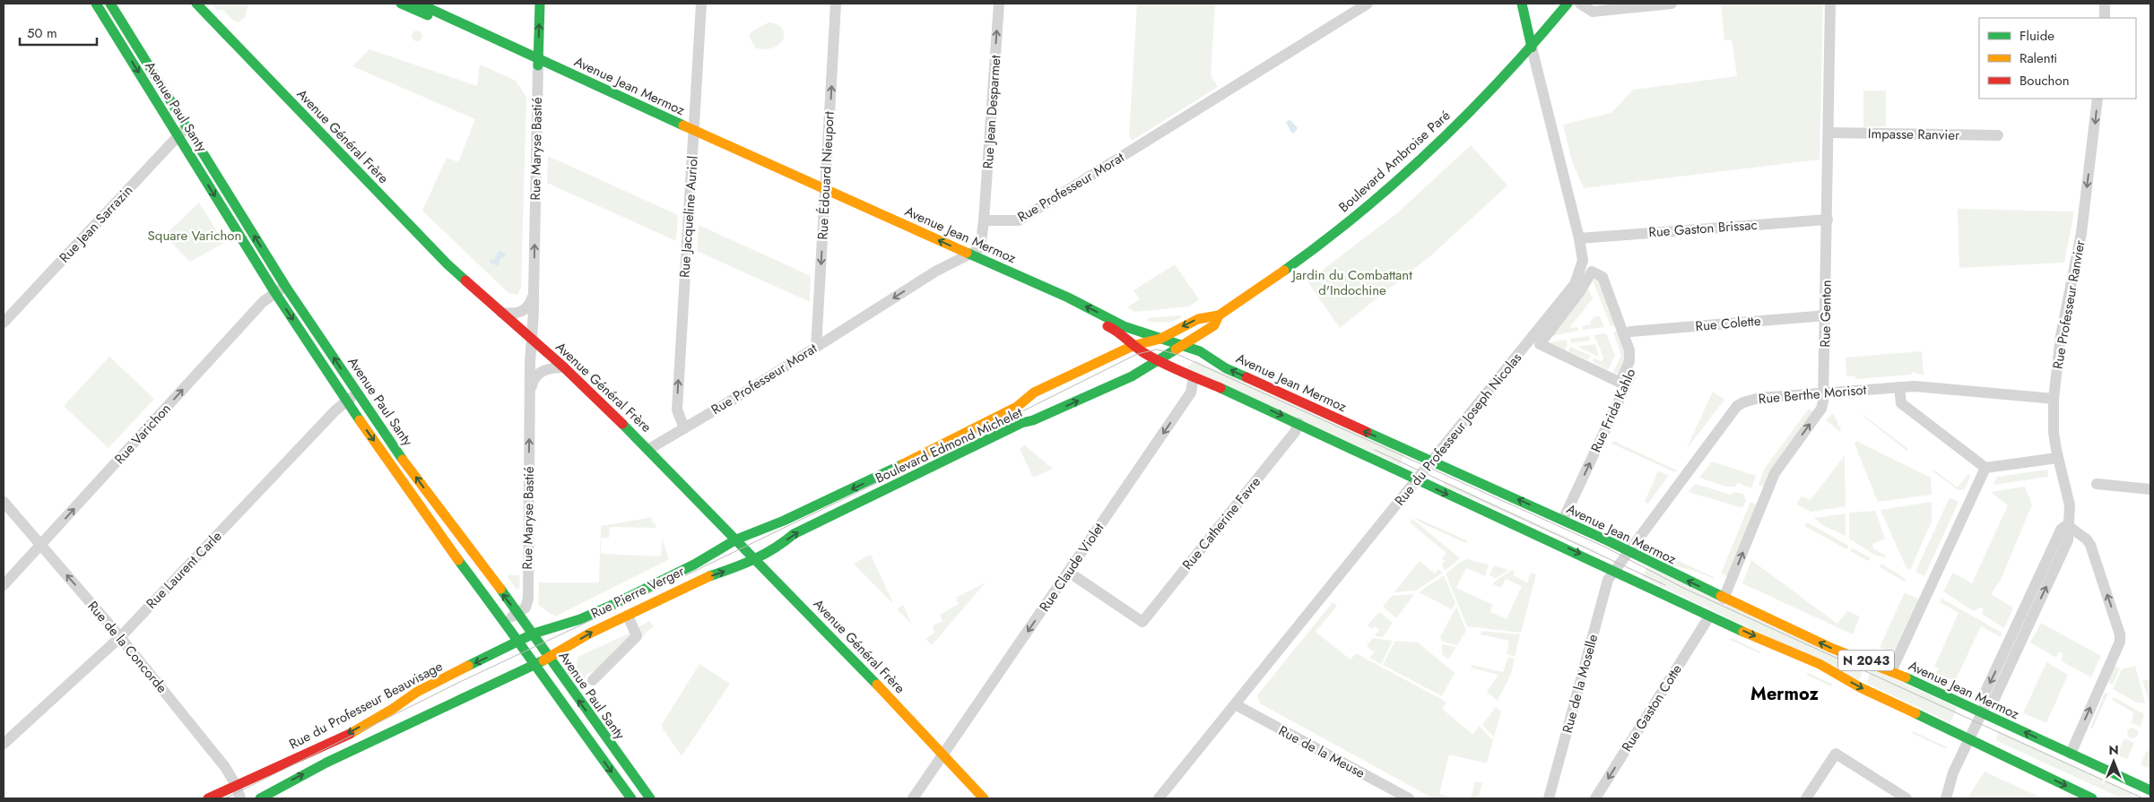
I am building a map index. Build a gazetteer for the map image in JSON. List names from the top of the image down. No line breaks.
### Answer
{"streets":{"main road":["Avenue Jean Mermoz","Avenue Paul Santy","Avenue Général Frère","Rue Maryse Bastié","Boulevard Ambroise Paré","Rue du Professeur Joseph Nicolas","Boulevard Edmond Michelet","Rue Pierre Verger","N 2043","Rue du Professeur Beauvisage"],"street":["Rue Jean Desparmet","Impasse Ranvier","Rue Édouard Nieuport","Rue Professeur Morat","Rue Jacqueline Auriol","Rue Jean Sarrazin","Rue Gaston Brissac","Rue Professeur Ranvier","Rue Genton","Rue Colette","Rue Berthe Morisot","Rue Frida Kahlo","Rue Varichon","Rue Catherine Favre","Rue Claude Violet","Rue Laurent Carle","Rue de la Concorde","Rue de la Moselle","Rue Gaston Cotte","Rue de la Meuse"]},"crossings":[["Avenue Jean Mermoz","Rue Maryse Bastié"],["Avenue Jean Mermoz","Boulevard Ambroise Paré"],["Avenue Jean Mermoz","Rue Édouard Nieuport"],["Avenue Jean Mermoz","Rue Professeur Morat"],["Avenue Jean Mermoz","Rue Jacqueline Auriol"],["Avenue Jean Mermoz","Rue Genton"],["Avenue Jean Mermoz","Rue Berthe Morisot"],["Avenue Jean Mermoz","Rue Frida Kahlo"],["Avenue Jean Mermoz","Rue du Professeur Joseph Nicolas"],["Avenue Jean Mermoz","Boulevard Edmond Michelet"],["Avenue Jean Mermoz","Rue Catherine Favre"],["Avenue Jean Mermoz","Rue Claude Violet"],["Avenue Jean Mermoz","Rue de la Moselle"],["Avenue Jean Mermoz","Rue Gaston Cotte"],["Avenue Paul Santy","Rue Maryse Bastié"],["Avenue Paul Santy","Rue Jean Sarrazin"],["Avenue Paul Santy","Rue Varichon"],["Avenue Paul Santy","Rue Laurent Carle"],["Avenue Paul Santy","Rue Pierre Verger"],["Avenue Paul Santy","Rue du Professeur Beauvisage"],["Rue Jean Desparmet","Rue Professeur Morat"],["Impasse Ranvier","Rue Genton"],["Avenue Général Frère","Rue Maryse Bastié"],["Avenue Général Frère","Rue Professeur Morat"],["Avenue Général Frère","Boulevard Edmond Michelet"],["Avenue Général Frère","Rue Claude Violet"],["Avenue Général Frère","Rue Pierre Verger"],["Boulevard Ambroise Paré","Rue du Professeur Joseph Nicolas"],["Boulevard Ambroise Paré","Boulevard Edmond Michelet"],["Rue Édouard Nieuport","Rue Professeur Morat"],["Rue Professeur Morat","Rue Jacqueline Auriol"],["Rue Gaston Brissac","Rue Genton"],["Rue Gaston Brissac","Rue du Professeur Joseph Nicolas"],["Rue Professeur Ranvier","Rue Berthe Morisot"],["Rue Genton","Rue Colette"],["Rue Genton","Rue Berthe Morisot"],["Rue Colette","Rue Frida Kahlo"],["Rue Berthe Morisot","Rue de la Moselle"],["Rue Frida Kahlo","Rue du Professeur Joseph Nicolas"],["Rue du Professeur Joseph Nicolas","Rue de la Meuse"],["Rue Varichon","Rue de la Concorde"],["Boulevard Edmond Michelet","Rue Pierre Verger"],["Rue Catherine Favre","Rue Claude Violet"],["Rue Laurent Carle","Rue de la Concorde"],["Rue Pierre Verger","Rue du Professeur Beauvisage"],["Rue de la Concorde","Rue du Professeur Beauvisage"]],"one_way":["Rue Jean Desparmet","Rue Maryse Bastié","Rue Jacqueline Auriol","Rue Professeur Ranvier","Rue Genton","Rue Frida Kahlo","Rue Varichon","Rue Claude Violet","Rue Gaston Cotte"],"districts":["Mermoz"],"parks":["Square Varichon","Jardin du Combattant d'Indochine"],"legend":["Fluide","Ralenti","Bouchon"],"scale_bar":"50 m","north":"top"}
